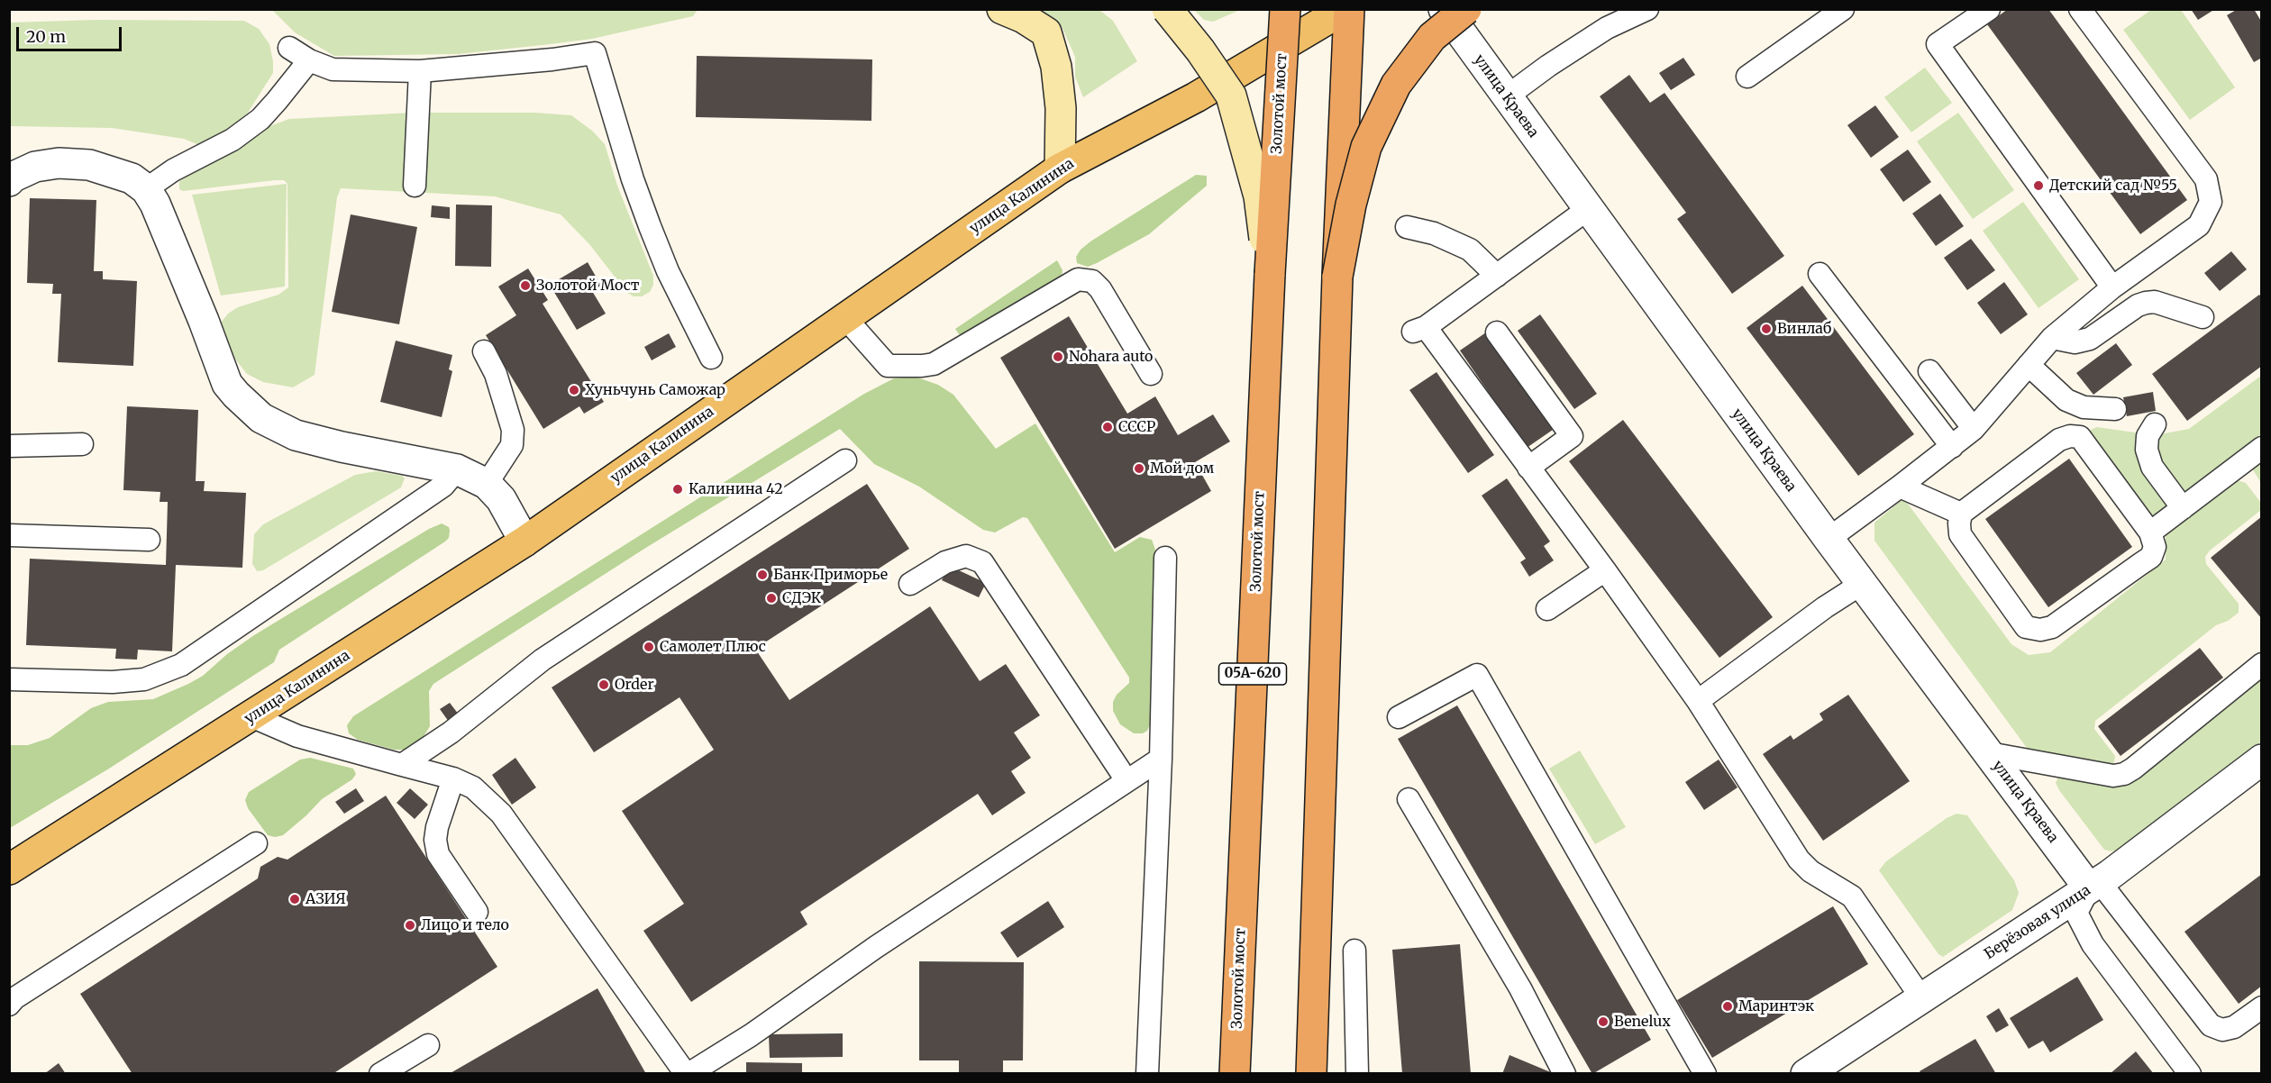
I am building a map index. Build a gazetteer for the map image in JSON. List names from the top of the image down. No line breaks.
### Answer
{"streets":{"highway":["Золотой мост","05А-620"],"main road":["улица Калинина"],"street":["улица Краева","Берёзовая улица"]},"crossings":[["улица Краева","Берёзовая улица"]],"places":["Детский сад №55","Золотой Мост","Винлаб","Nohara auto","Хуньчунь Саможар","СССР","Мой дом","Калинина 42","Банк Приморье","СДЭК","Самолет Плюс","Order","АЗИЯ","Лицо и тело","Маринтэк","Benelux"],"scale_bar":"20 m"}
